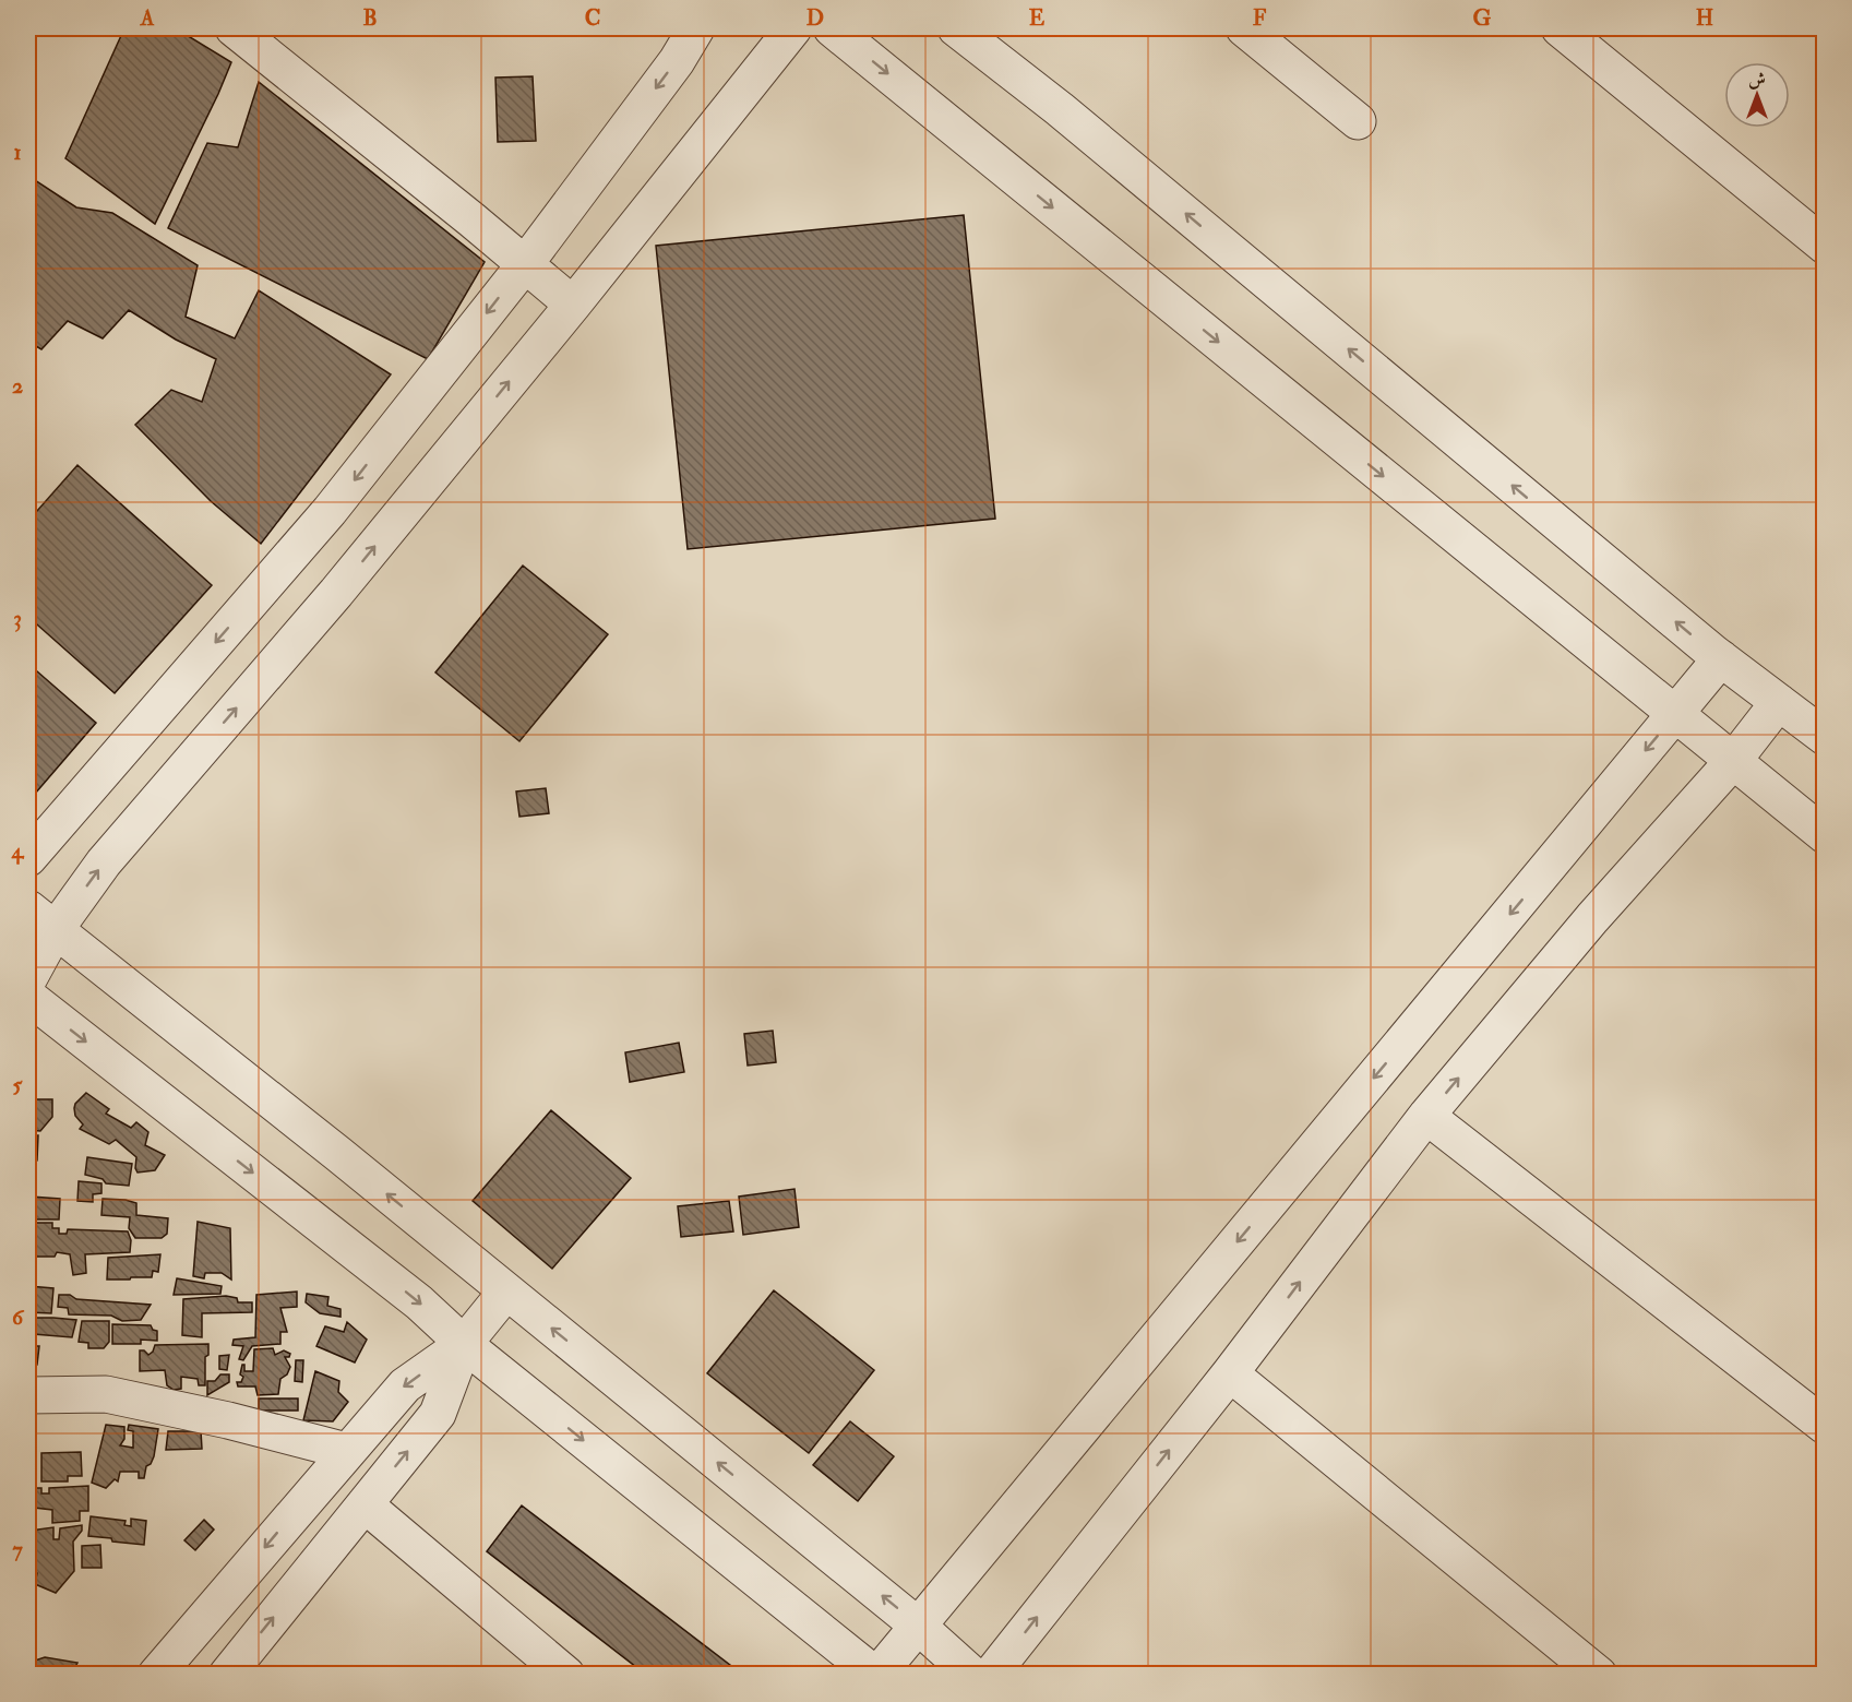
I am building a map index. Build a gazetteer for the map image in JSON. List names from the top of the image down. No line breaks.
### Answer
{"north":"top","grid":{"columns":["A","B","C","D","E","F","G","H"],"rows":["1","2","3","4","5","6","7"]}}
